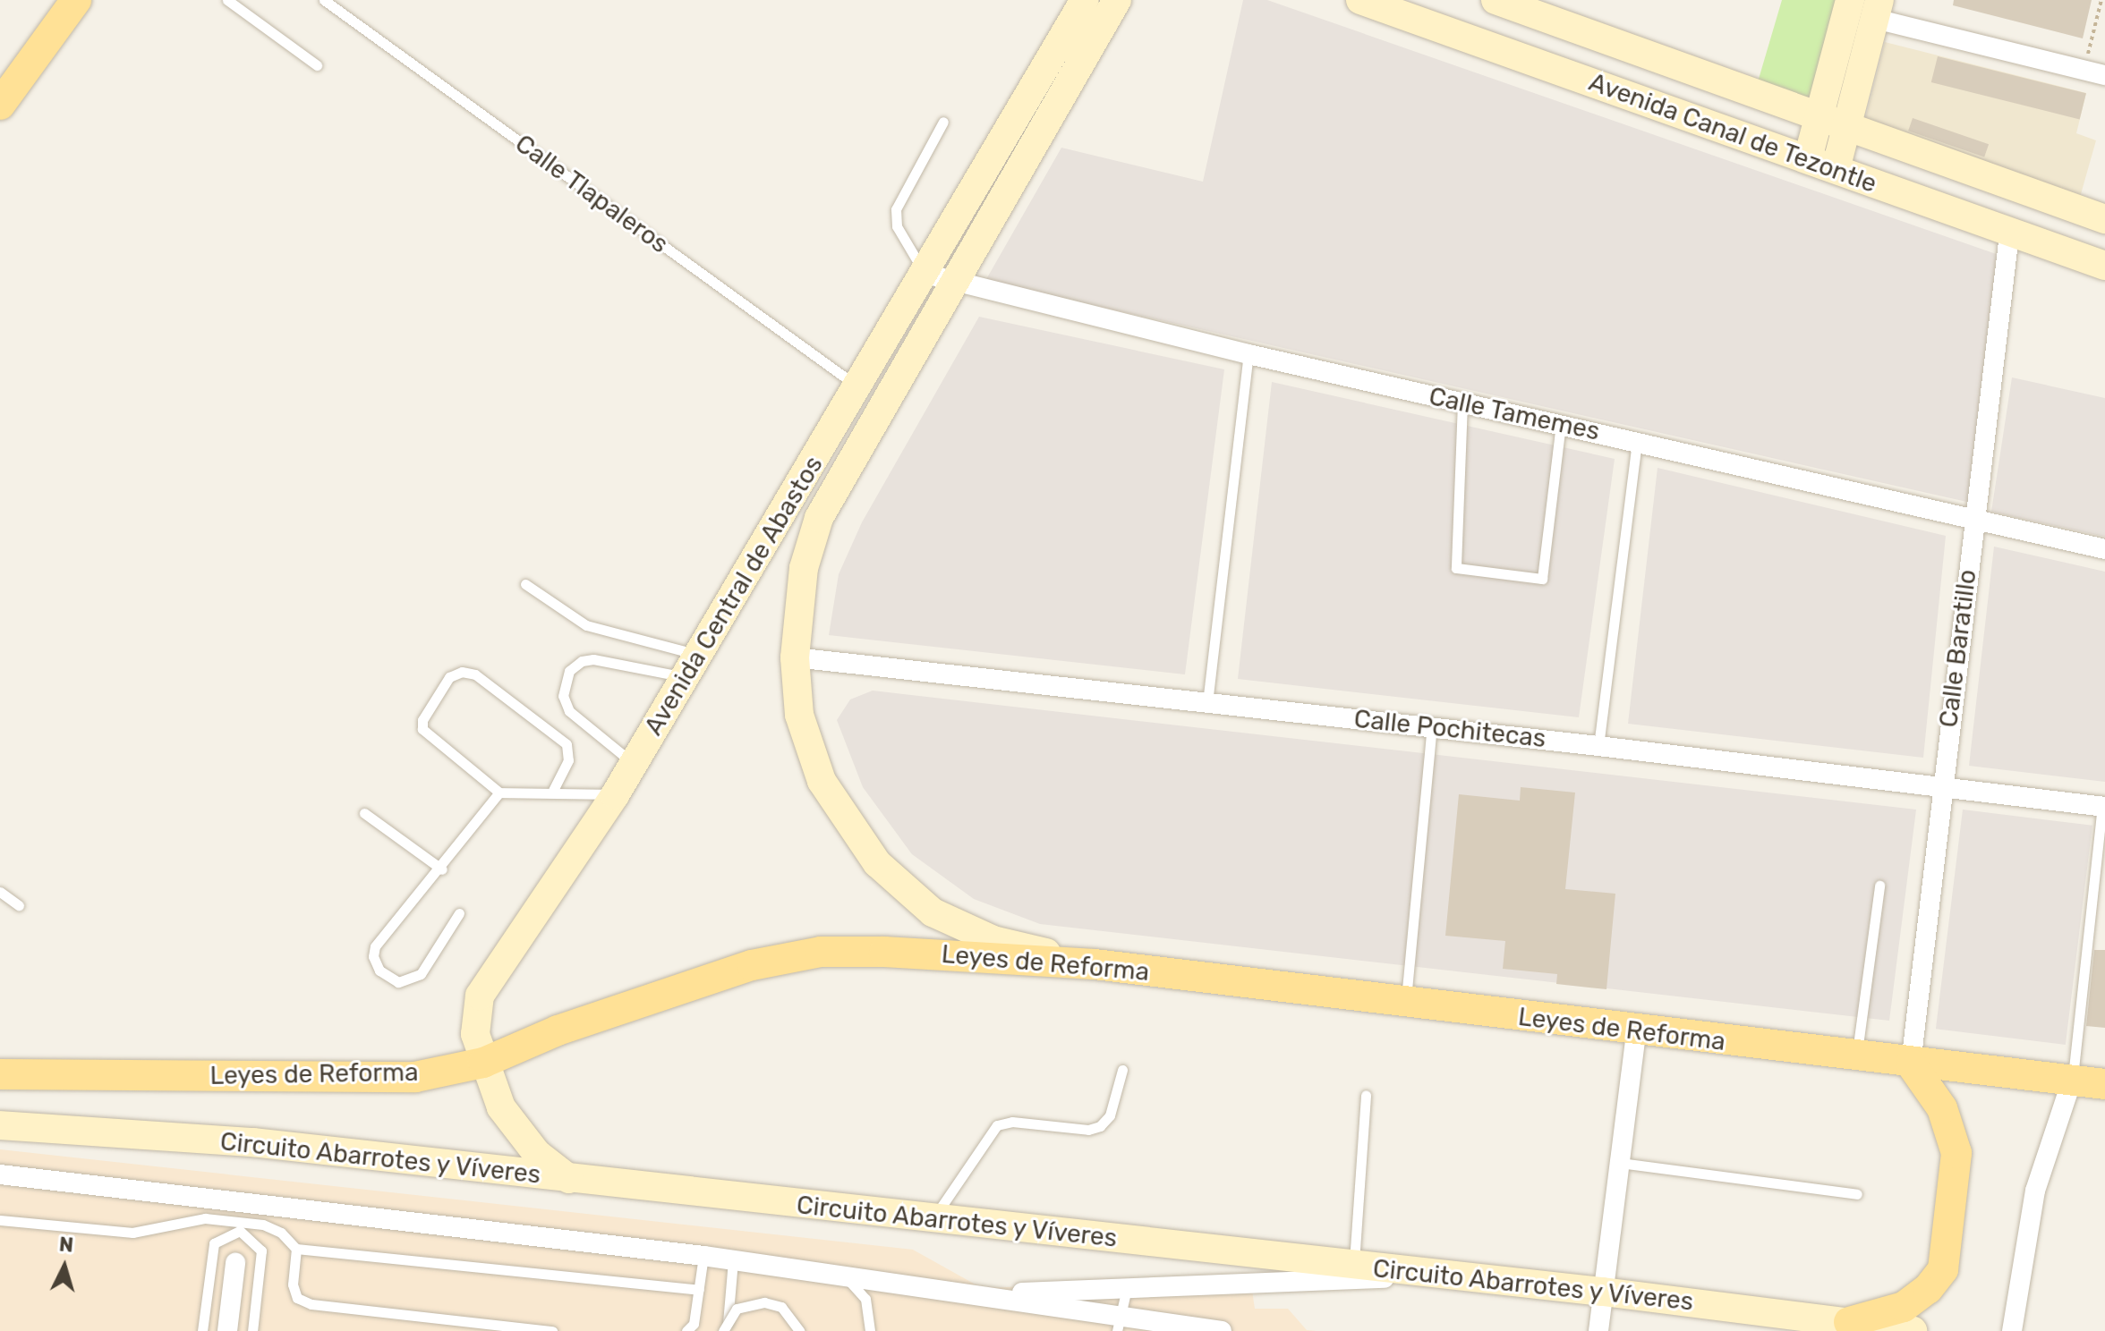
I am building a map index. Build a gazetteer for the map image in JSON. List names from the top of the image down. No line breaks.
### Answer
{"streets":{"main road":["Avenida Canal de Tezontle","Avenida Central de Abastos","Leyes de Reforma","Circuito Abarrotes y Víveres"],"street":["Calle Tamemes","Calle Baratillo","Calle Pochitecas"],"lane":["Calle Tlapaleros"]},"crossings":[["Avenida Canal de Tezontle","Calle Baratillo"],["Calle Tlapaleros","Avenida Central de Abastos"],["Calle Tamemes","Avenida Central de Abastos"],["Calle Tamemes","Calle Baratillo"],["Avenida Central de Abastos","Calle Pochitecas"],["Avenida Central de Abastos","Leyes de Reforma"],["Avenida Central de Abastos","Circuito Abarrotes y Víveres"],["Calle Baratillo","Calle Pochitecas"],["Calle Baratillo","Leyes de Reforma"]],"north":"top"}
